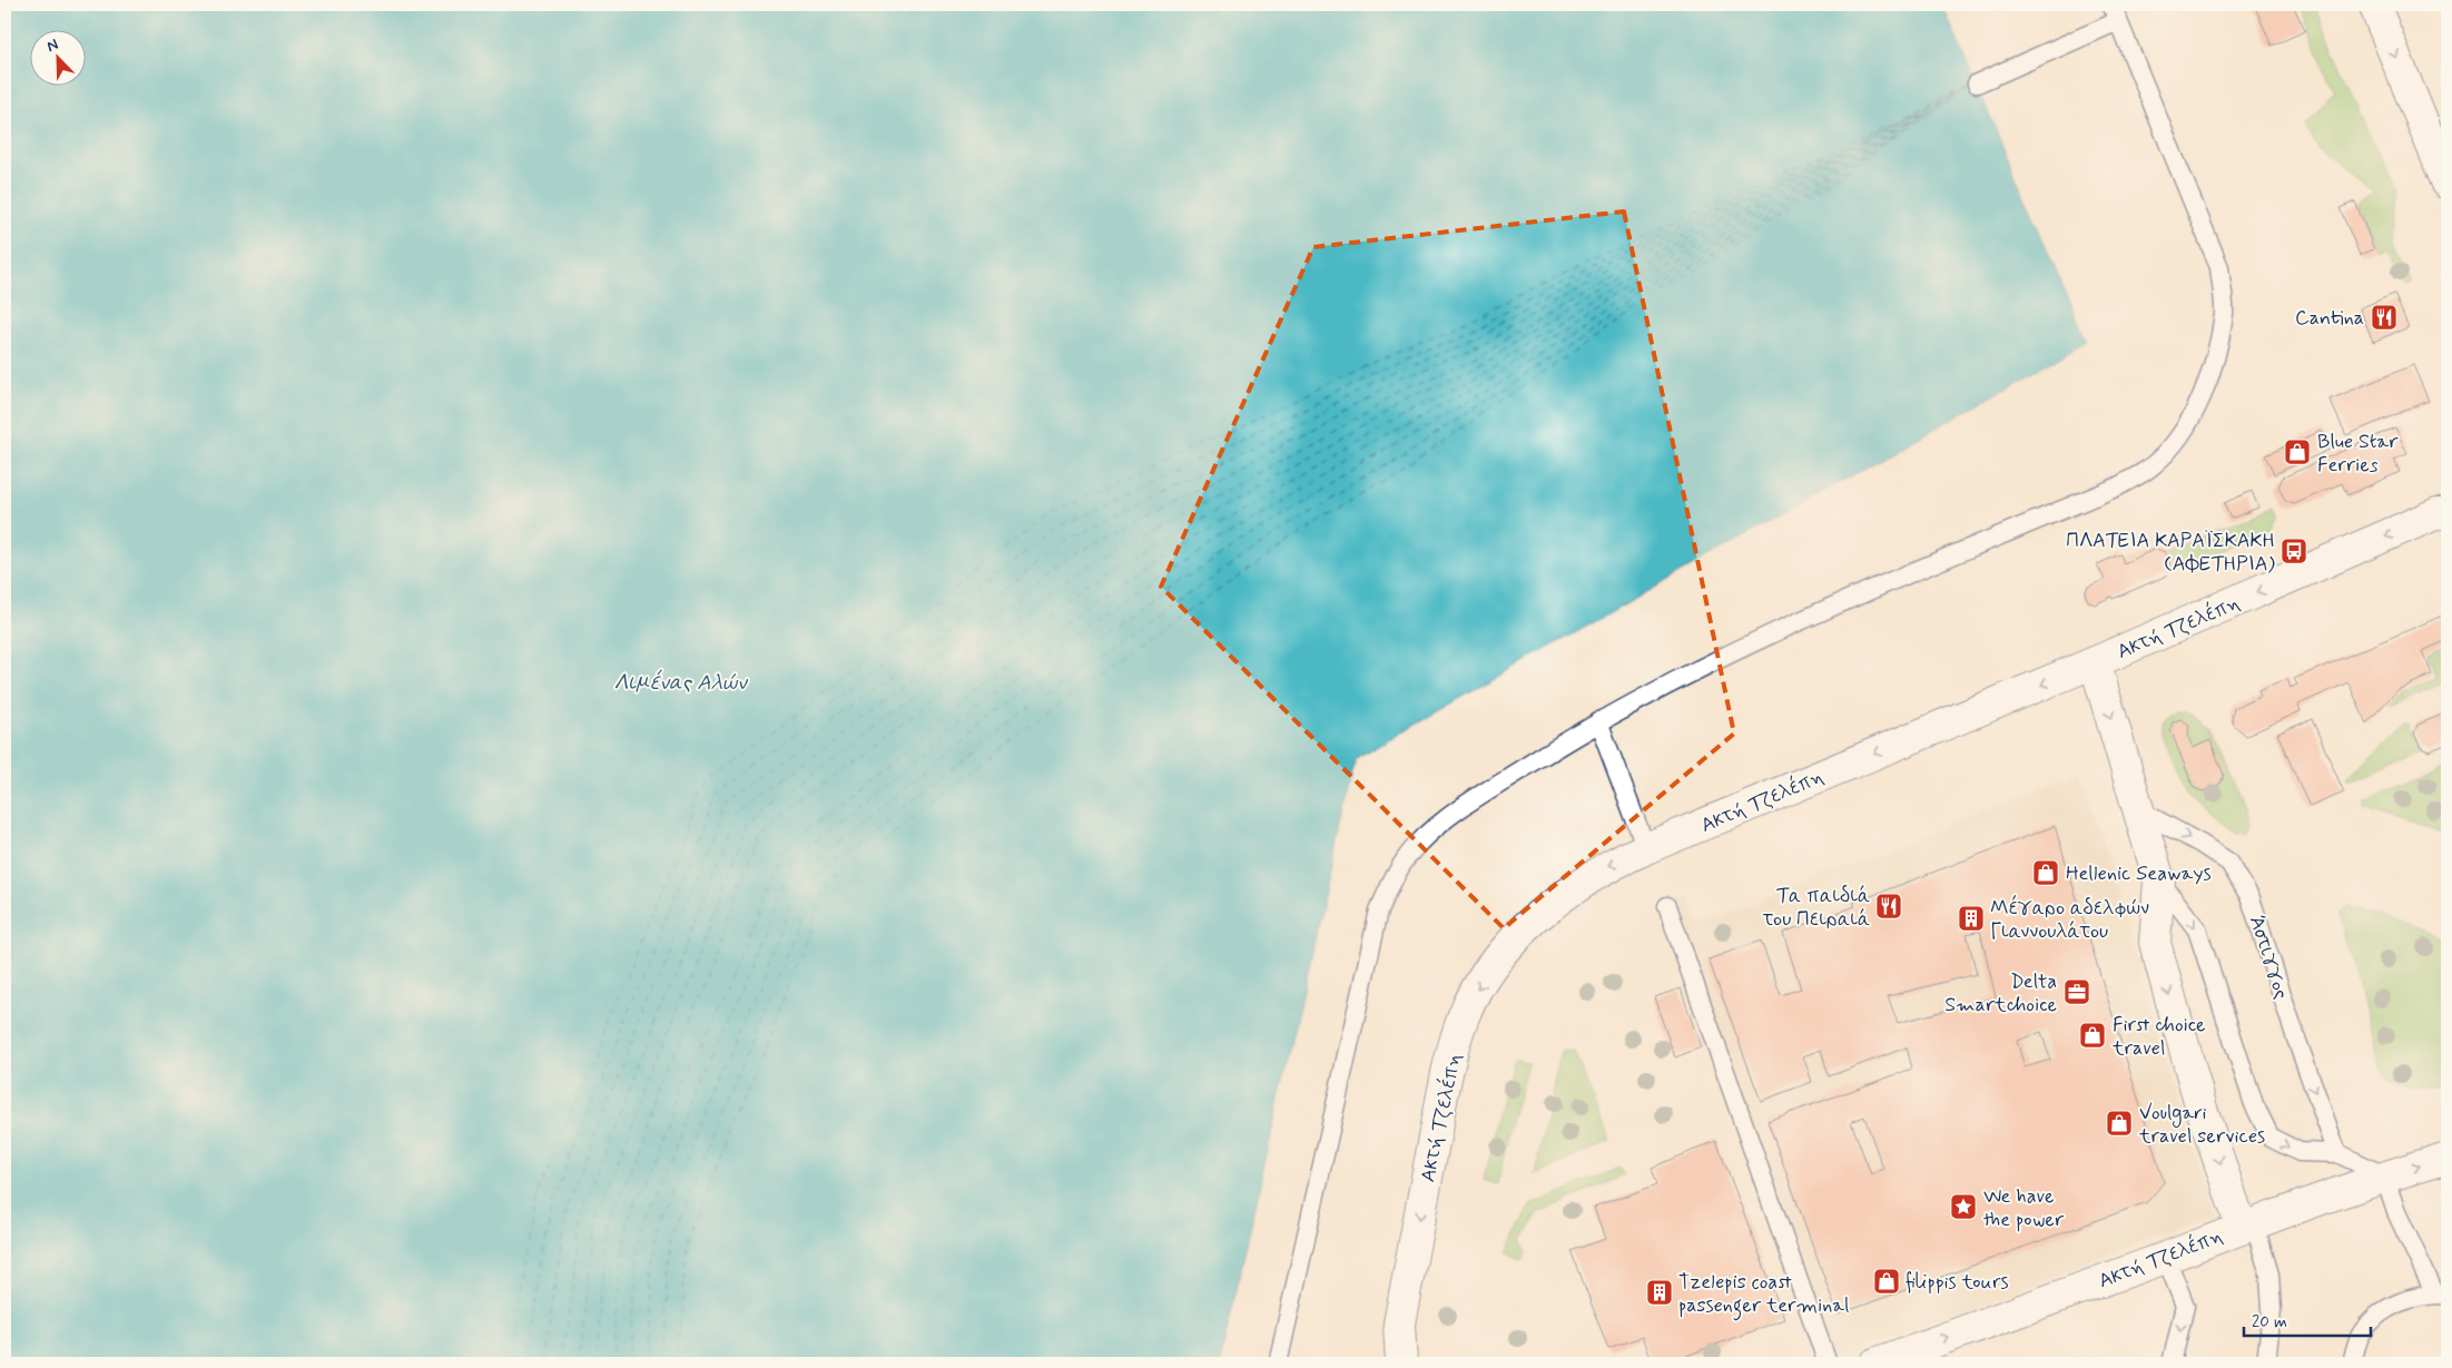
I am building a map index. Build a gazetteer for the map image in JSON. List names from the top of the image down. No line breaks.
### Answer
{"streets":{"street":["Ακτή Τζελέπη"],"lane":["Άστιγγος"]},"water":["Λιμένας Αλών"],"places":{"restaurant":["Cantina","Τα παιδιά του Πειραιά"],"shop":["Blue Star Ferries","Hellenic Seaways","First choice travel","Voulgari travel services","filippis tours"],"bus stop":["ΠΛΑΤΕΙΑ ΚΑΡΑΪΣΚΑΚΗ (ΑΦΕΤΗΡΙΑ)"],"building":["Μέγαρο αδελφών Γιαννουλάτου","Tzelepis coast passenger terminal"],"office":["Delta Smartchoice"],"place":["We have the power"]},"scale_bar":"20 m","north":"top left"}
